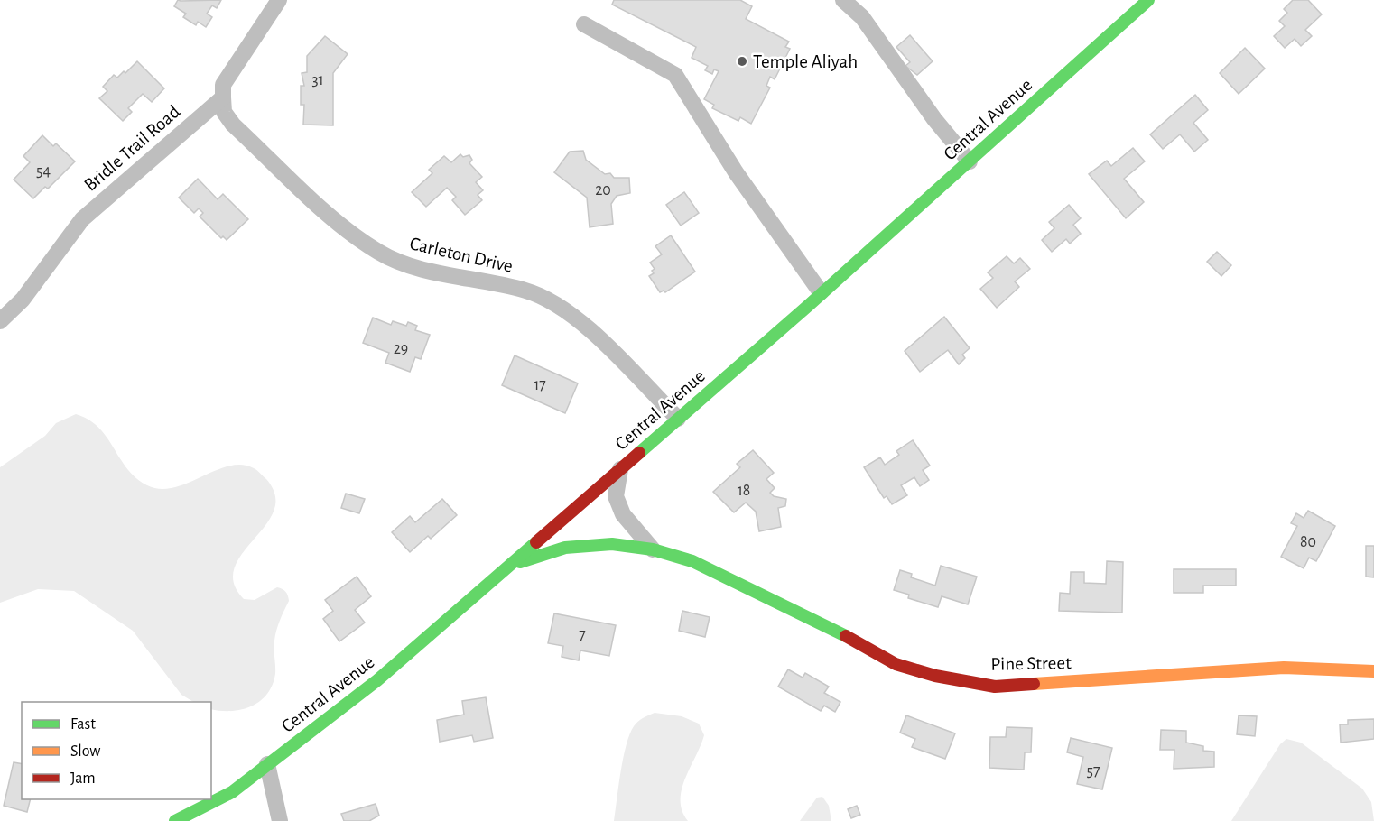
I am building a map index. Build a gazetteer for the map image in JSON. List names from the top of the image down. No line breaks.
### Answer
{"streets":{"main road":["Central Avenue","Pine Street"],"street":["Bridle Trail Road","Carleton Drive"]},"crossings":[["Central Avenue","Carleton Drive"],["Central Avenue","Pine Street"],["Bridle Trail Road","Carleton Drive"]],"places":["Temple Aliyah"],"house_numbers":["31","54","20","29","17","18","80","7","57"],"legend":["Fast","Slow","Jam"]}
